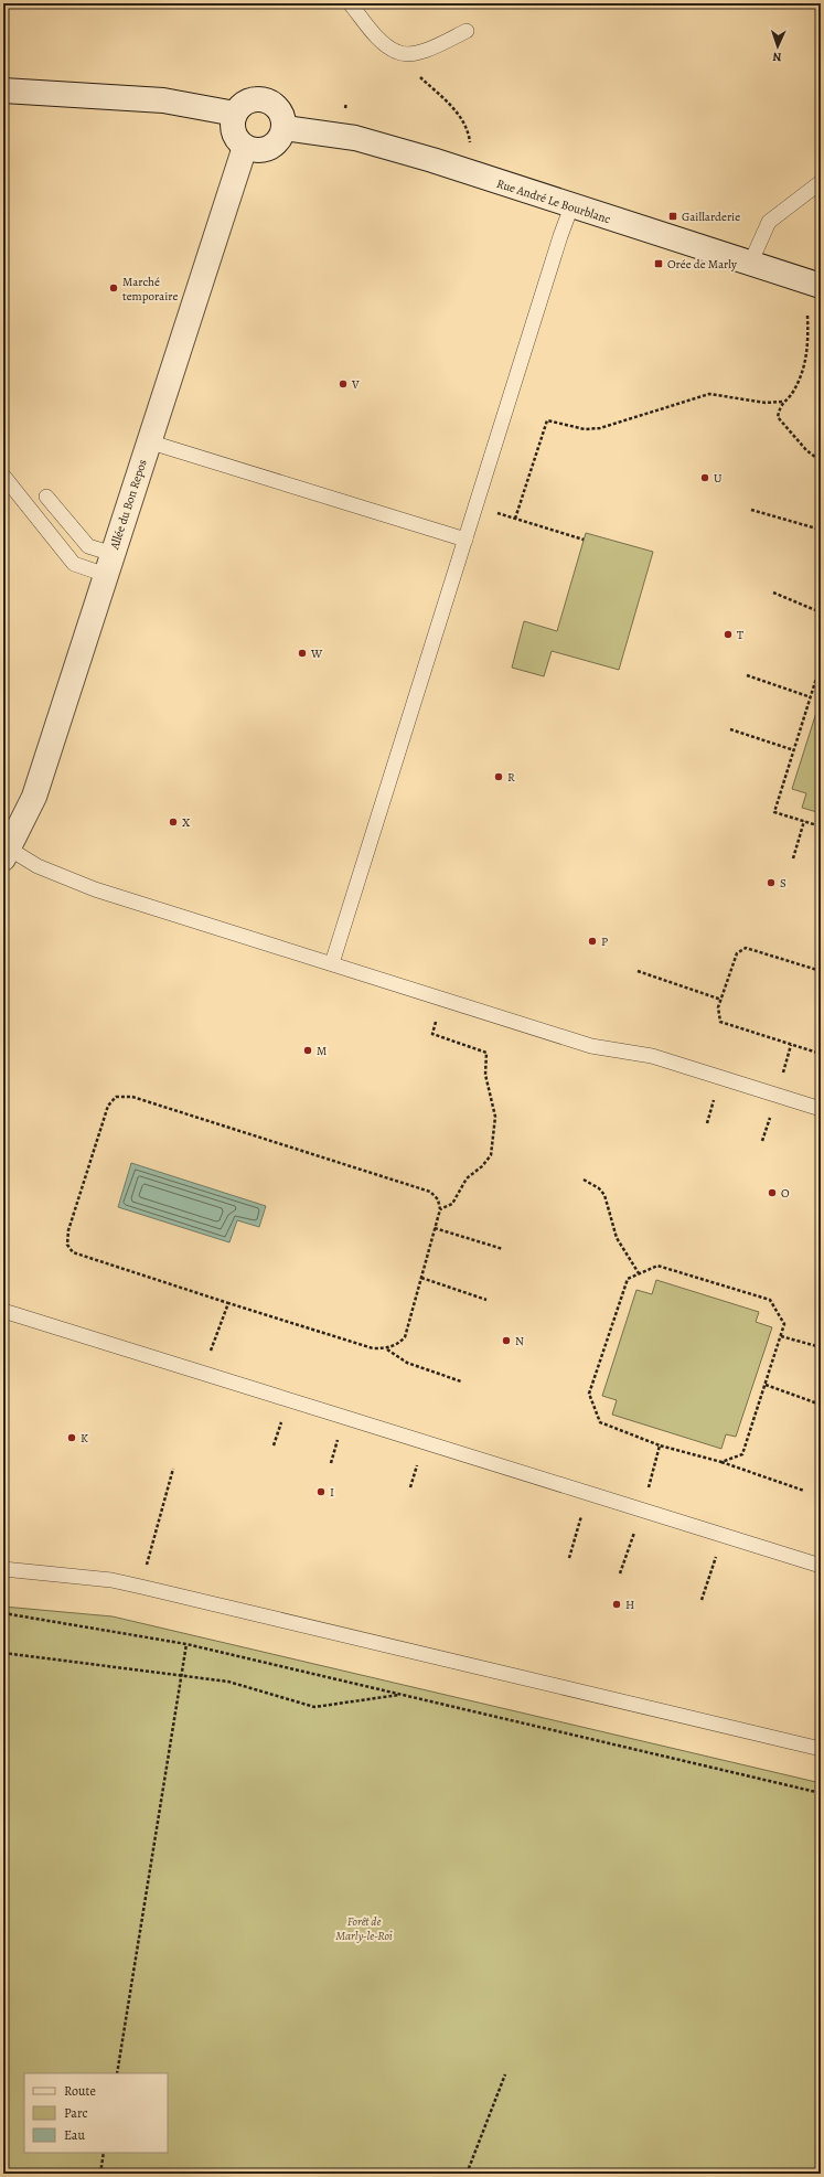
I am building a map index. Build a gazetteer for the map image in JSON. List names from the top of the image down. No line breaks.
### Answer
{"streets":{"street":["Rue André Le Bourblanc","Allée du Bon Repos"]},"crossings":[["Rue André Le Bourblanc","Allée du Bon Repos"]],"parks":["Forêt de Marly-le-Roi"],"places":{"transit":["Gaillarderie","Orée de Marly"],"other":["Marché temporaire","V","U","T","W","R","X","S","P","M","O","N","K","I","H"]},"legend":["Route","Parc","Eau"],"north":"bottom"}
